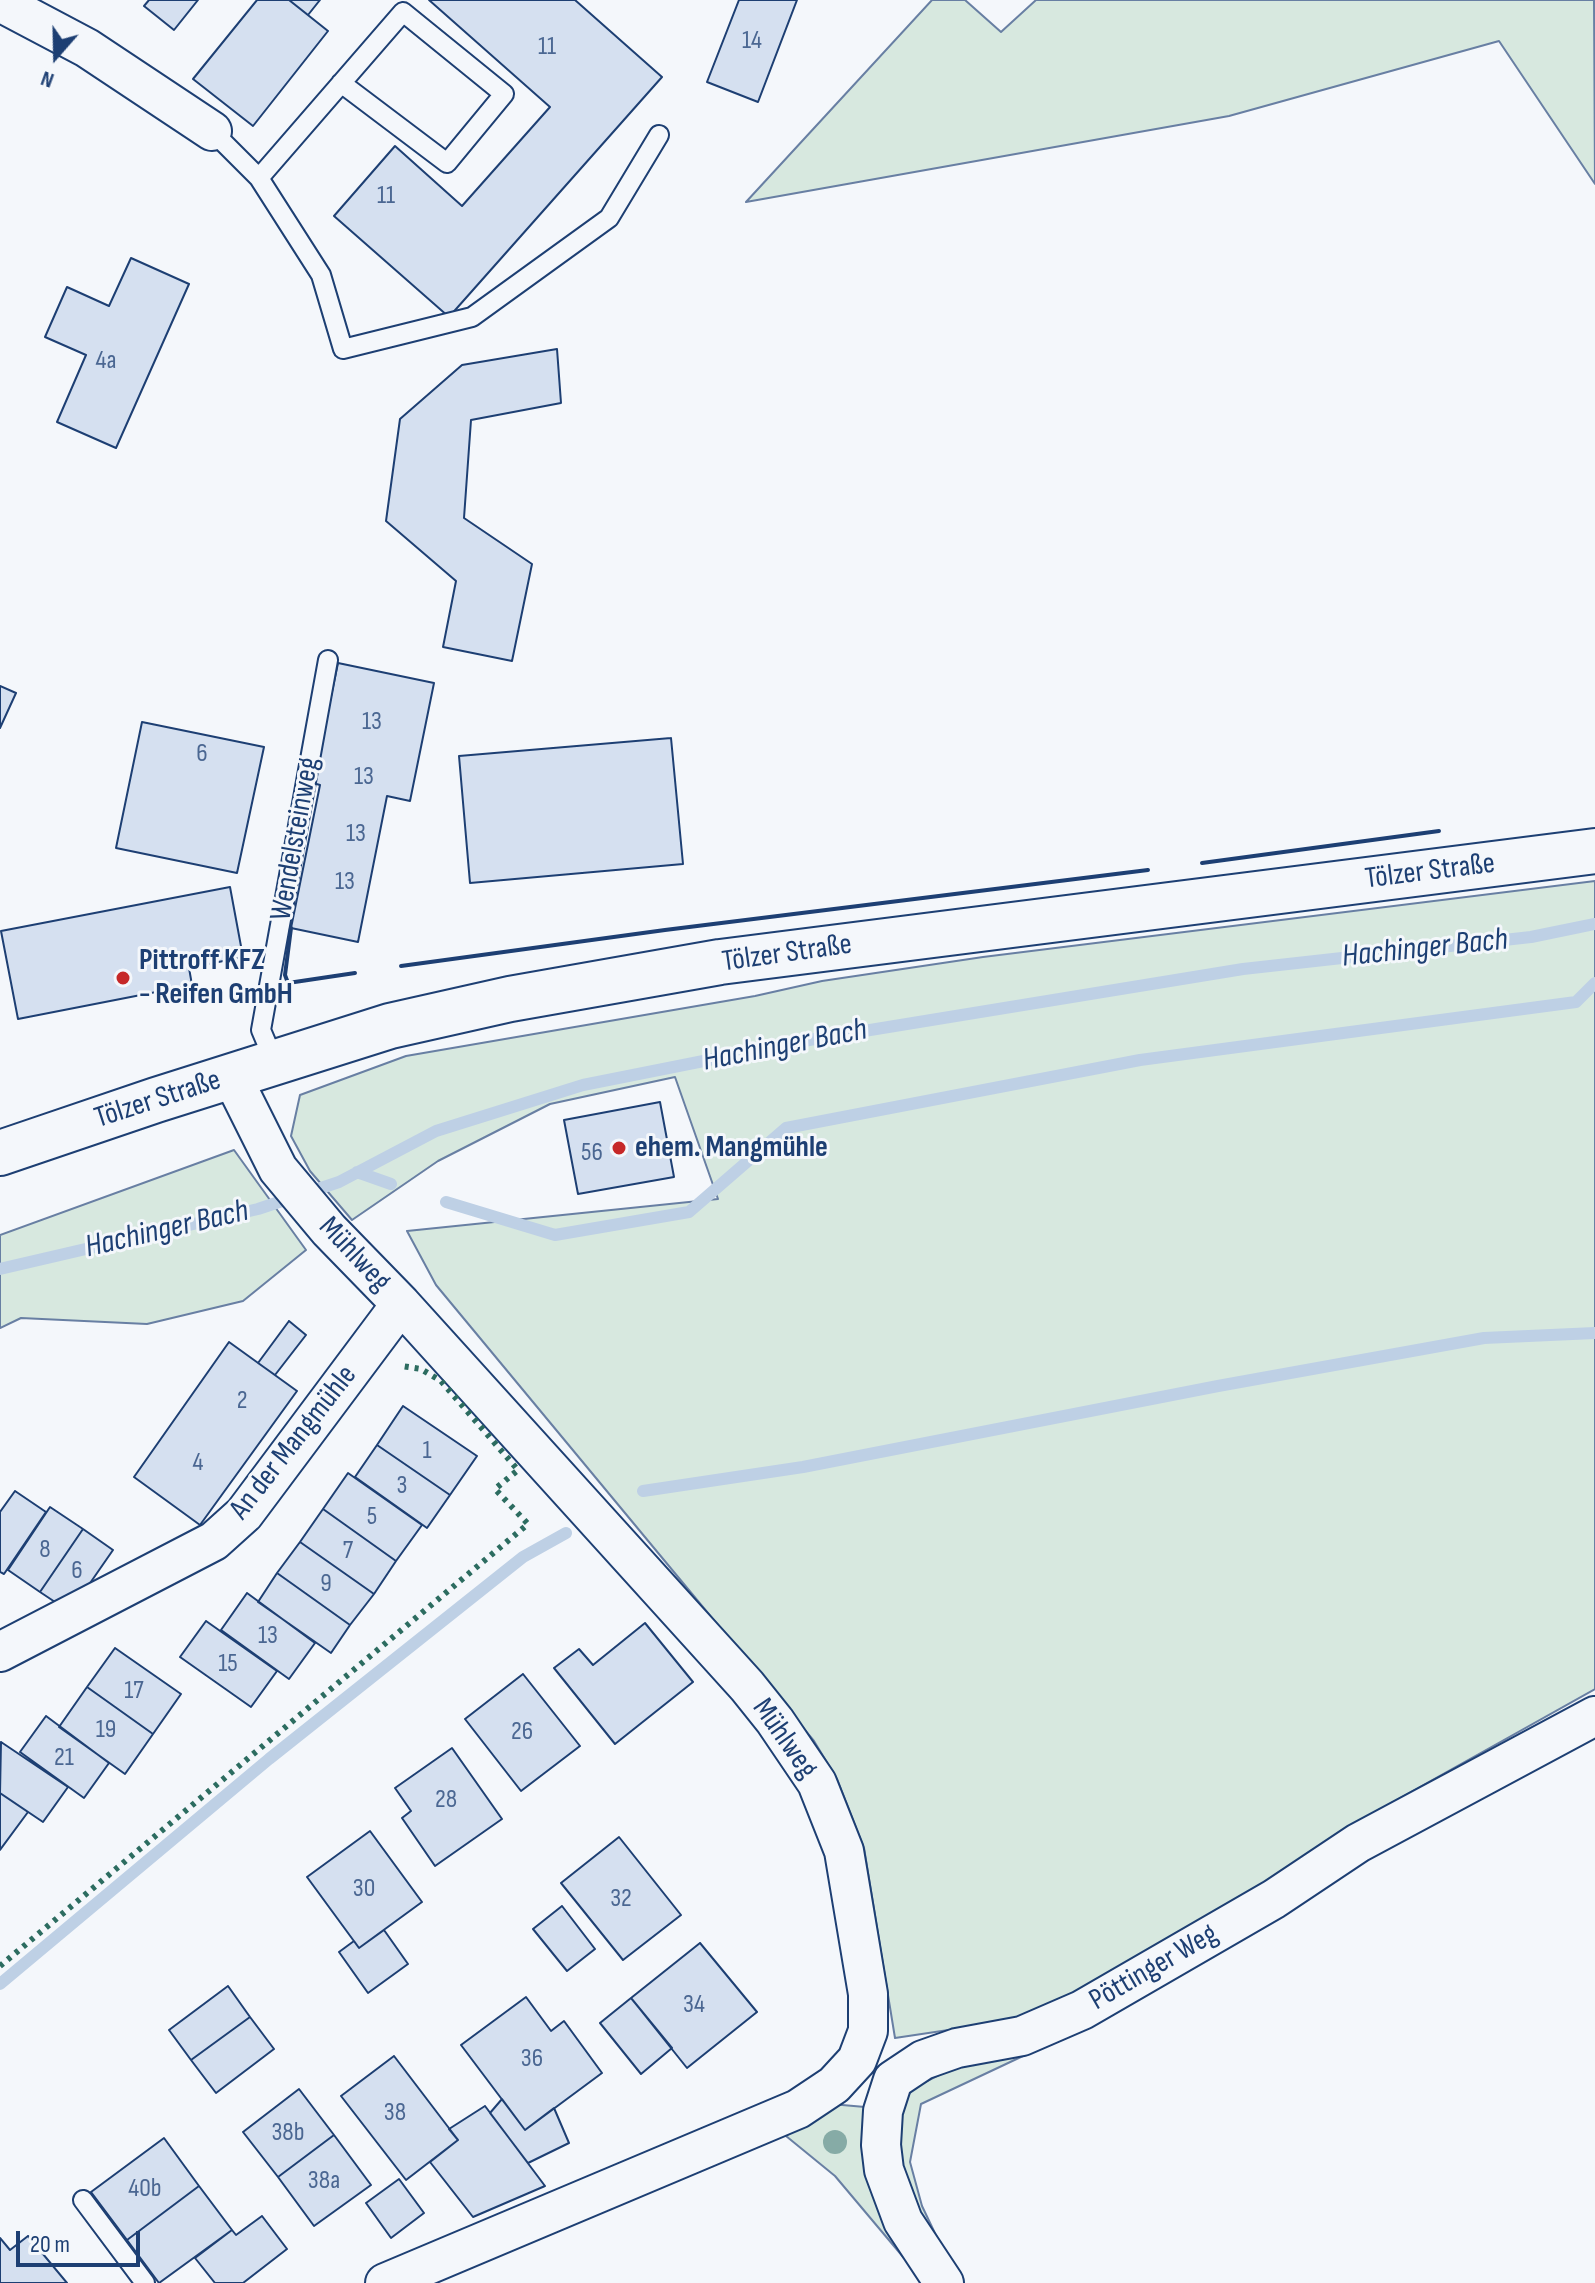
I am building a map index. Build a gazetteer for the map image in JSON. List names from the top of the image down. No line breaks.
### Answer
{"streets":{"main road":["Tölzer Straße"],"street":["Mühlweg","An der Mangmühle","Pöttinger Weg"],"lane":["Wendelsteinweg"]},"crossings":[["Wendelsteinweg","Tölzer Straße"],["Tölzer Straße","Mühlweg"],["Mühlweg","An der Mangmühle"],["Mühlweg","Pöttinger Weg"]],"water":["Hachinger Bach"],"places":["Pittroff KFZ - Reifen GmbH","ehem. Mangmühle"],"house_numbers":["14","11","11","4a","13","6","13","13","13","56","2","1","4","3","5","8","7","6","9","13","15","17","19","26","21","28","30","32","34","36","38","38b","38a","40b"],"scale_bar":"20 m","north":"bottom"}
